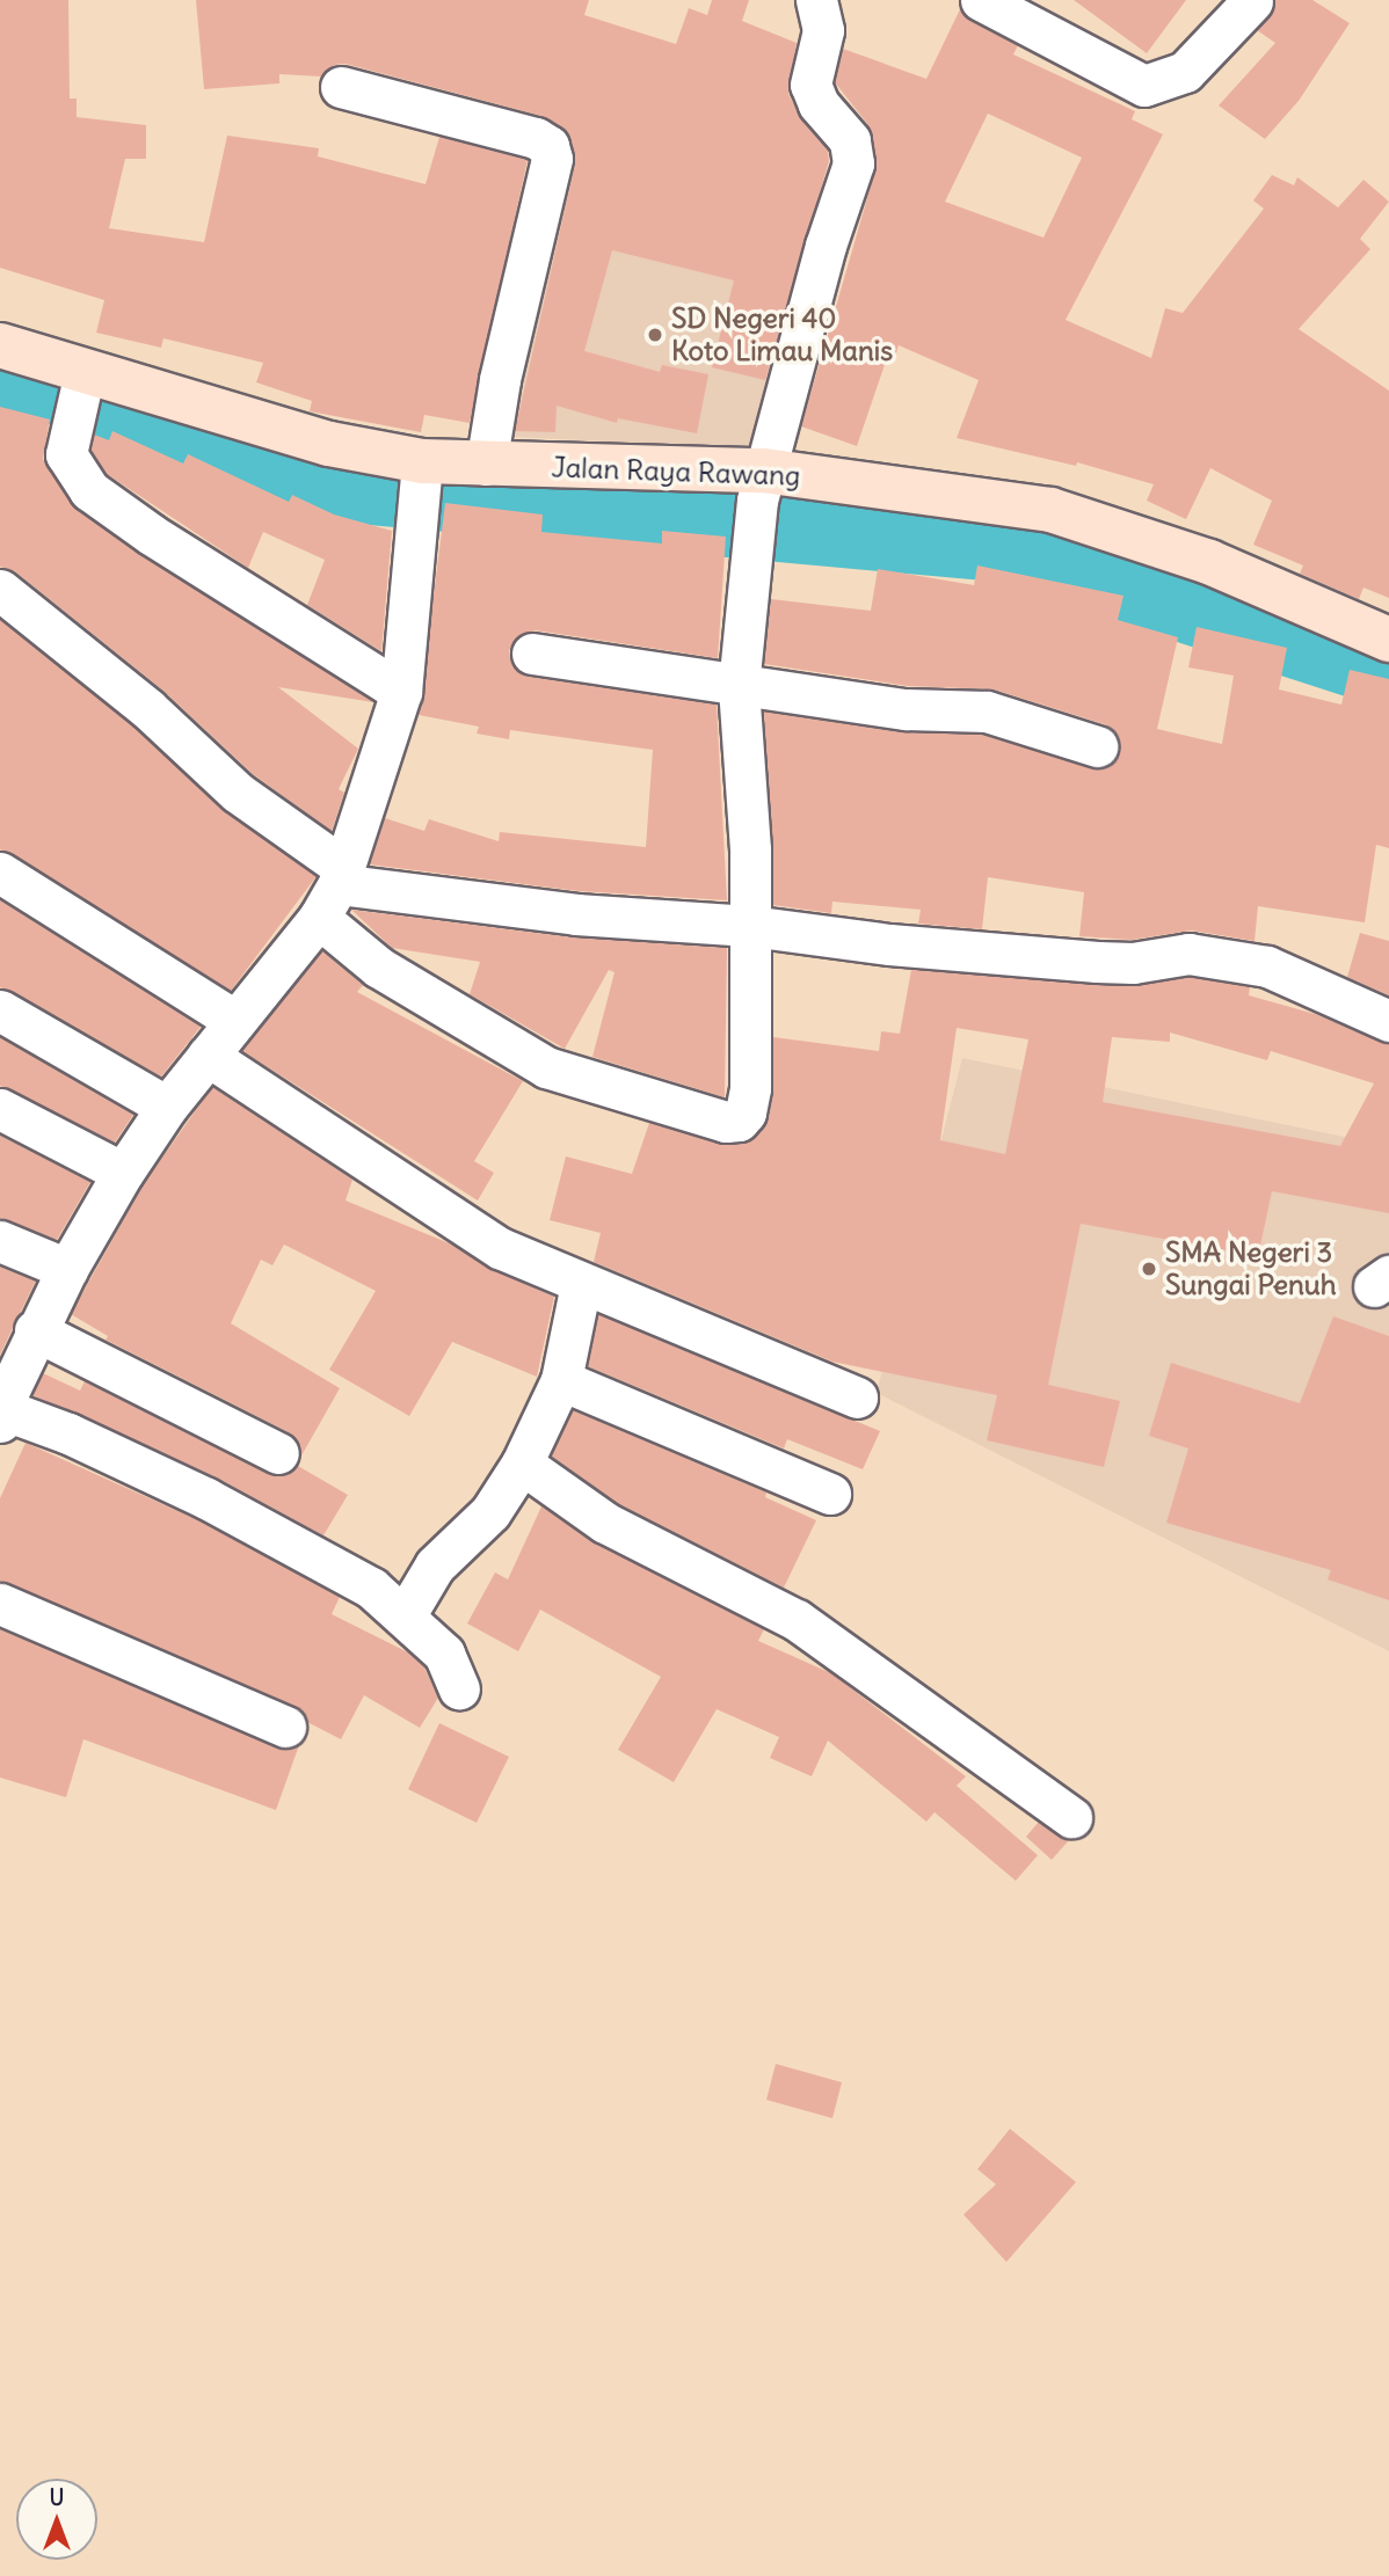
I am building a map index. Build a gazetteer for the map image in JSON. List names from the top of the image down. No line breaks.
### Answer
{"streets":{"main road":["Jalan Raya Rawang"]},"places":["SD Negeri 40 Koto Limau Manis","SMA Negeri 3 Sungai Penuh"],"north":"top"}
